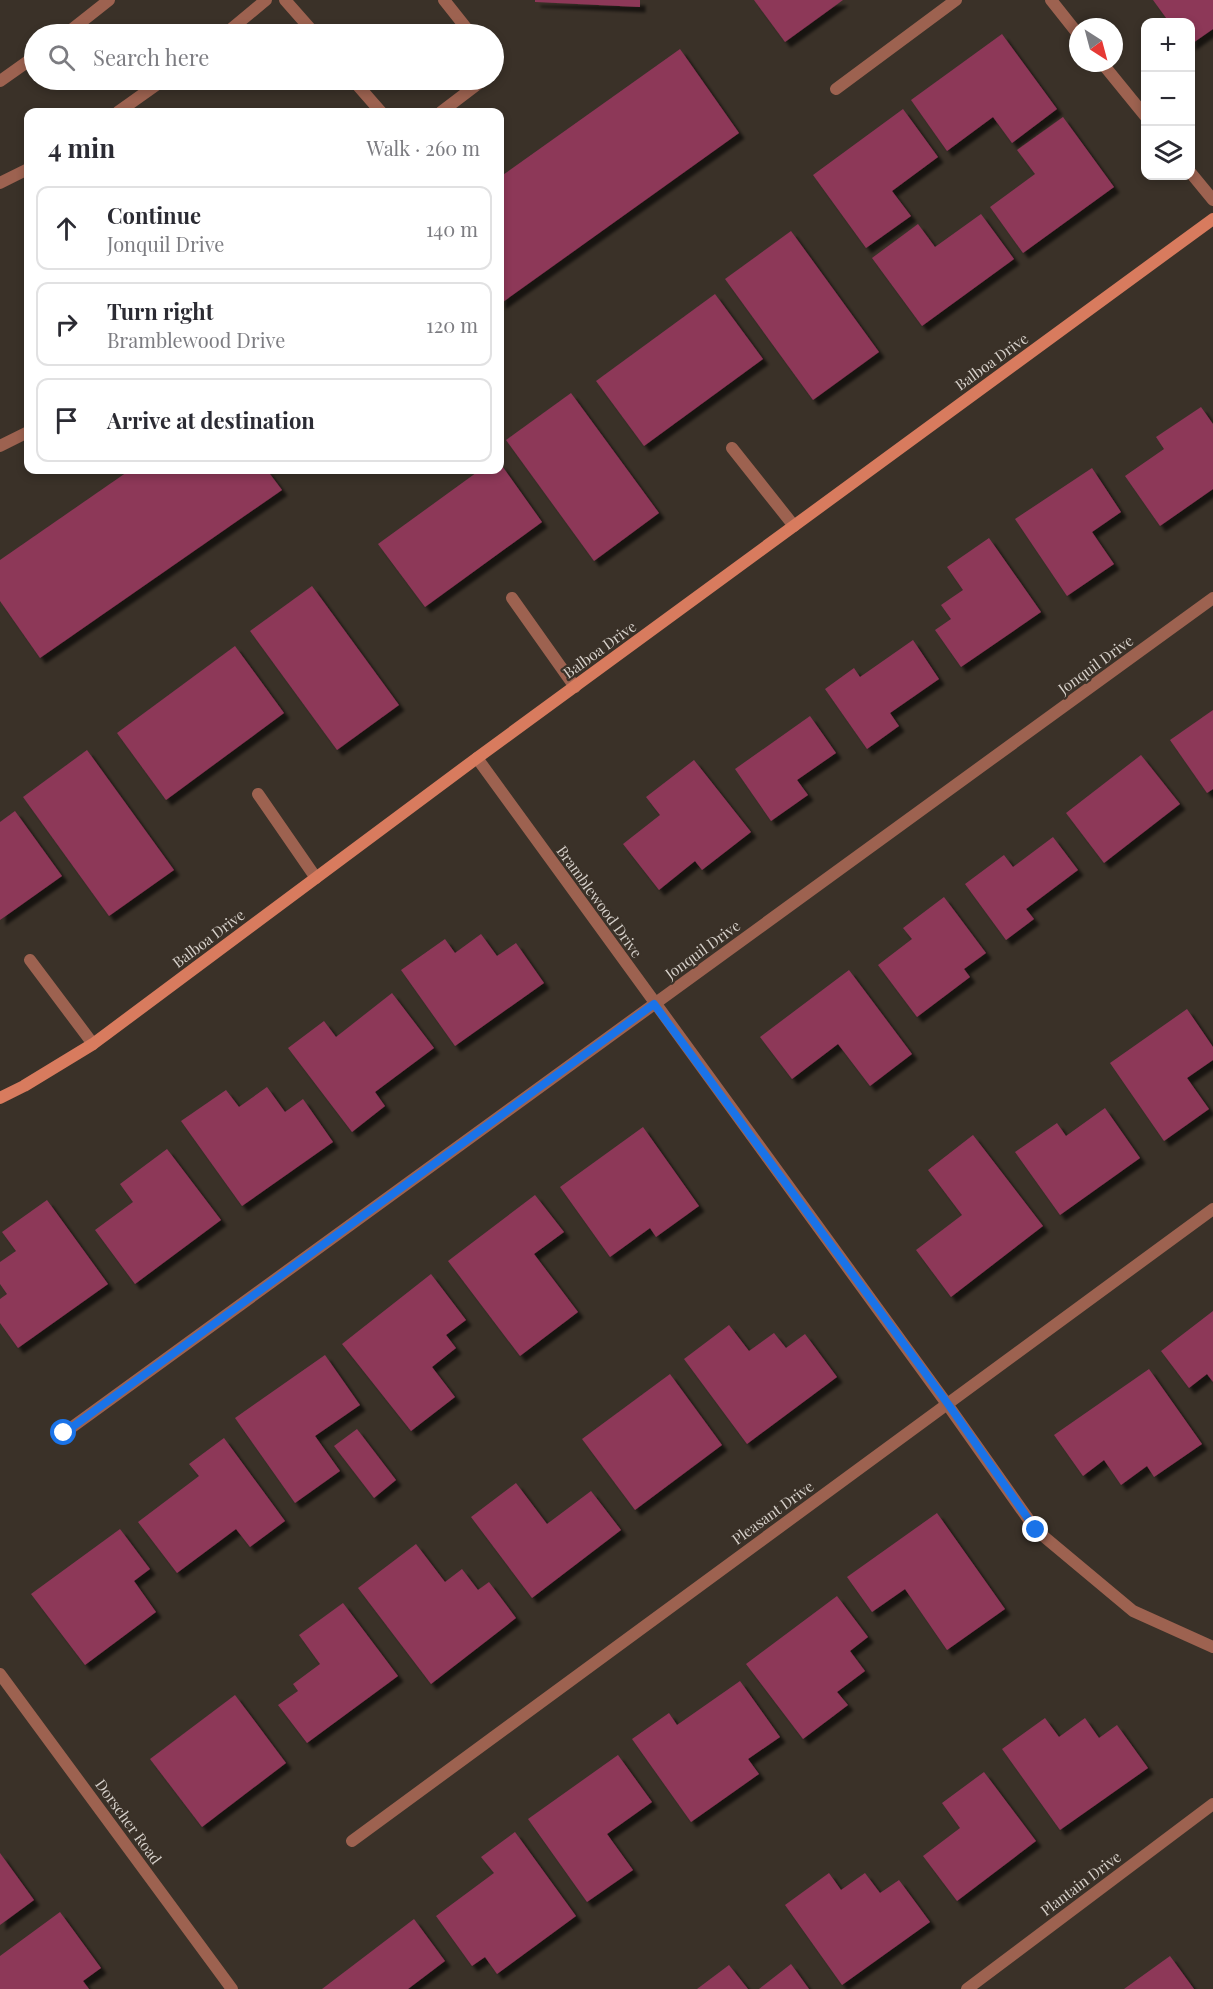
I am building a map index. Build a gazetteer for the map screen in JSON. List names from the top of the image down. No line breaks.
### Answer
{"streets":{"street":["Balboa Drive","Jonquil Drive","Bramblewood Drive","Pleasant Drive","Dorscher Road","Plantain Drive"]},"crossings":[["Balboa Drive","Bramblewood Drive"],["Jonquil Drive","Bramblewood Drive"],["Bramblewood Drive","Pleasant Drive"]],"north":"bottom right","page":{"map_buttons":["+","−"],"search":"Search here","heading":["4 min","Walk · 260 m"],"list":[["Continue","Jonquil Drive","140 m"],["Turn right","Bramblewood Drive","120 m"],"Arrive at destination"]}}
